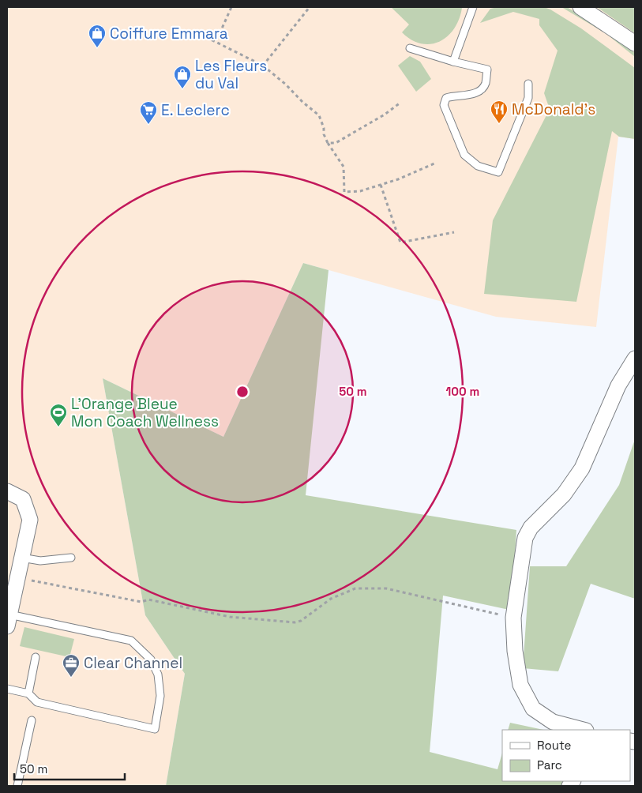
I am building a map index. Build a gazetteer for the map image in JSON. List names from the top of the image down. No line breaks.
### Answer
{"places":{"shop":["Coiffure Emmara","Les Fleurs du Val"],"restaurant":["McDonald's"],"supermarket":["E. Leclerc"],"sports":["L'Orange Bleue Mon Coach Wellness"],"office":["Clear Channel"]},"legend":["Route","Parc"],"scale_bar":"50 m","rings":["50 m","100 m"]}
